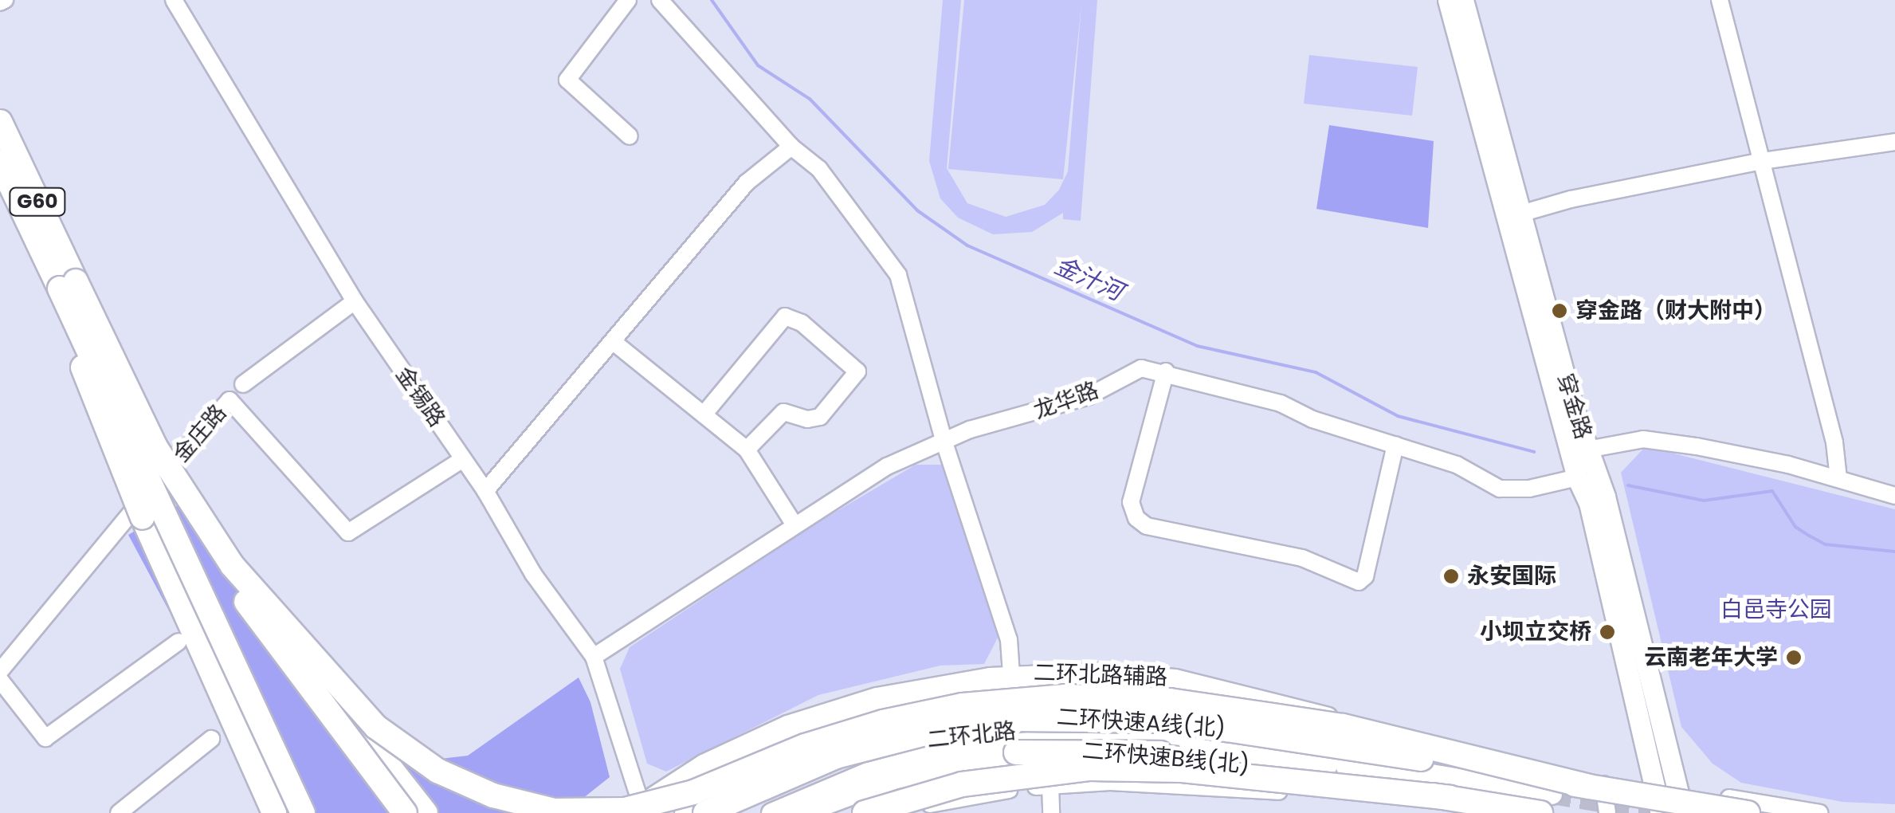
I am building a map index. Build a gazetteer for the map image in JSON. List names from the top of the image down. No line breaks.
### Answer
{"streets":{"highway":["G60","二环快速A线(北)","二环快速B线(北)"],"main road":["穿金路","二环北路"],"street":["金锡路","龙华路","金庄路","二环北路辅路"]},"crossings":[["金锡路","龙华路"],["金锡路","金庄路"],["金锡路","二环北路辅路"],["龙华路","穿金路"],["穿金路","二环北路辅路"],["二环北路辅路","二环快速A线(北)"],["二环北路","二环快速B线(北)"]],"water":["金汁河"],"parks":["白邑寺公园"],"places":["穿金路（财大附中）","永安国际","小坝立交桥","云南老年大学"]}
